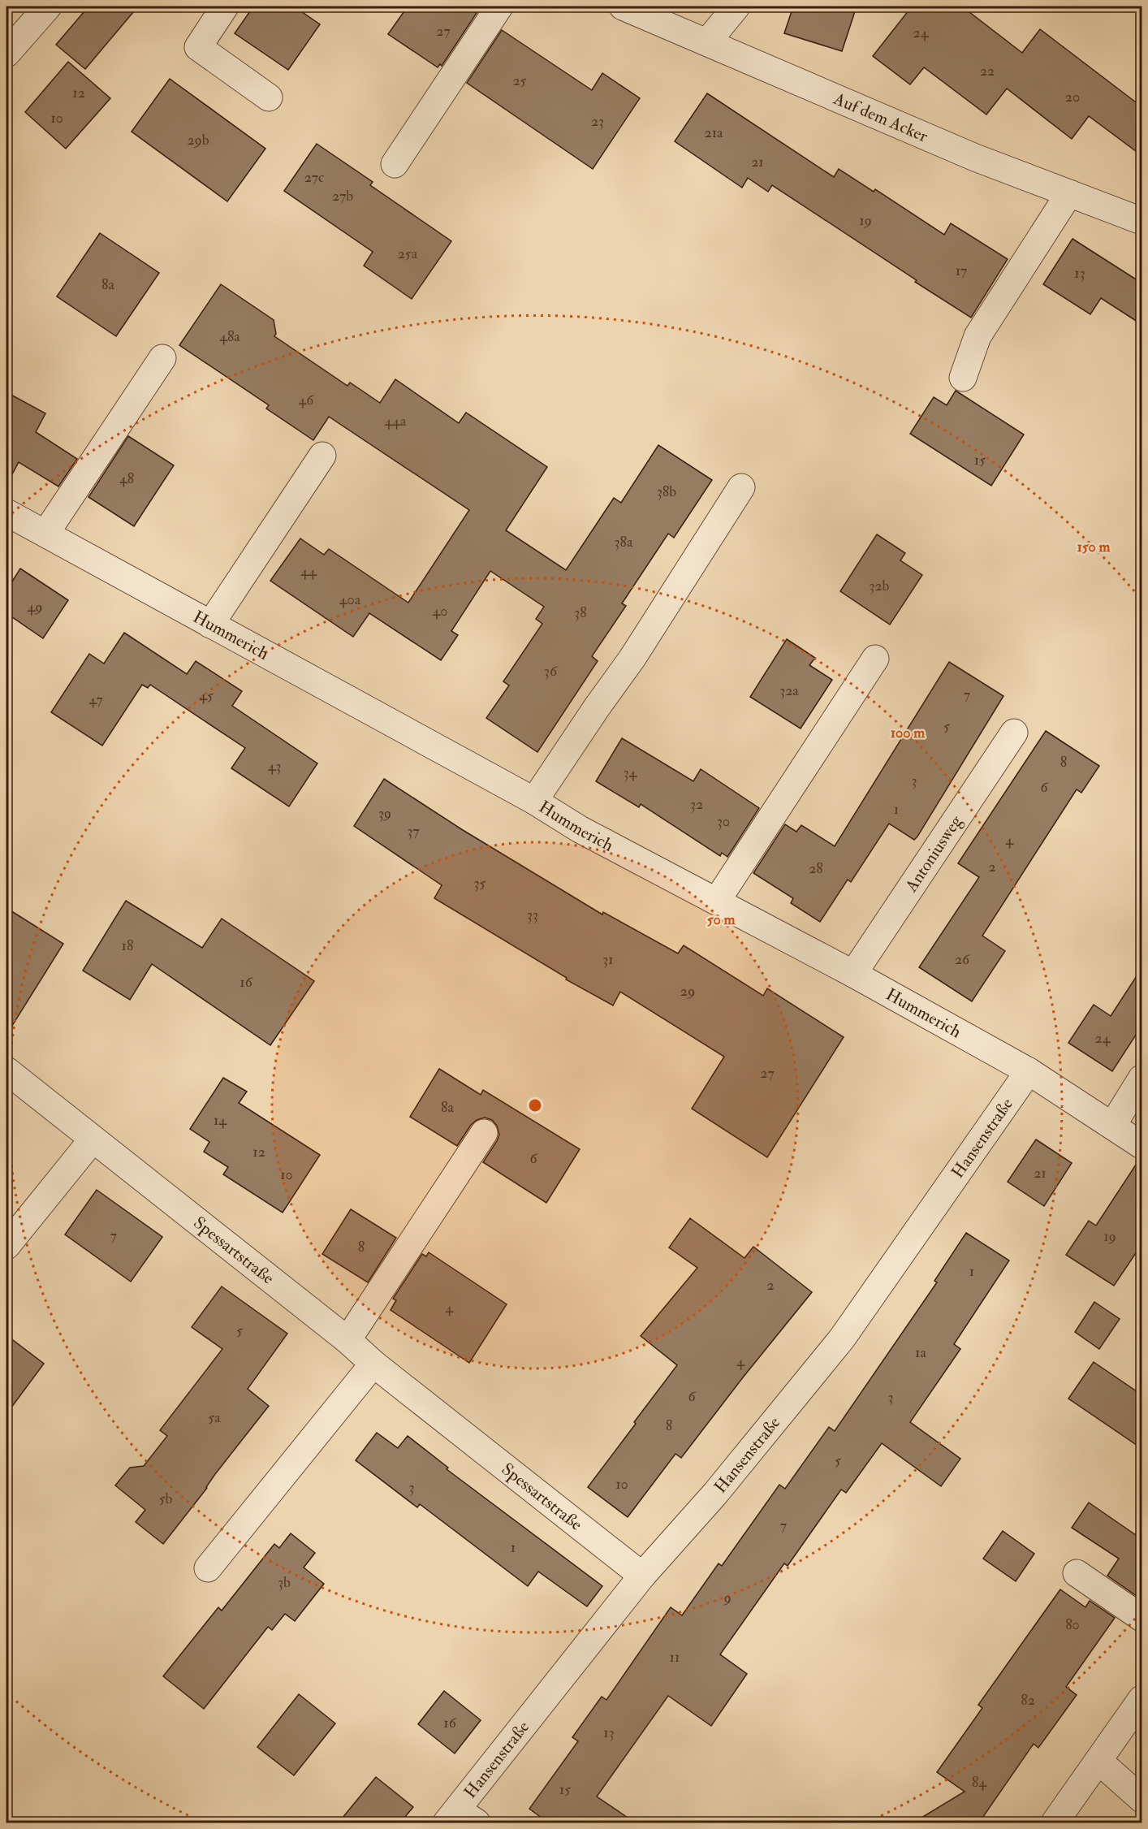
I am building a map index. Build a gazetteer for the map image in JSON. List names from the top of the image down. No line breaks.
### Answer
{"streets":{"street":["Auf dem Acker","Hummerich","Antoniusweg","Hansenstraße","Spessartstraße"]},"crossings":[["Hummerich","Antoniusweg"],["Hummerich","Hansenstraße"],["Hansenstraße","Spessartstraße"]],"house_numbers":["27","24","22","25","12","20","10","23","21a","29b","21","27c","27b","19","25a","17","13","8a","48a","46","44a","15","48","38b","38a","44","32b","40a","49","40","38","36","32a","7","45","47","5","8","43","34","3","6","32","1","39","30","37","4","2","28","35","33","18","31","26","16","29","24","27","8a","14","12","6","21","10","7","19","8","1","2","4","5","1a","4","6","3","5a","8","5","10","3","5b","7","1","3b","9","80","11","82","16","13","84","15"],"rings":["150 m","100 m","50 m"]}
